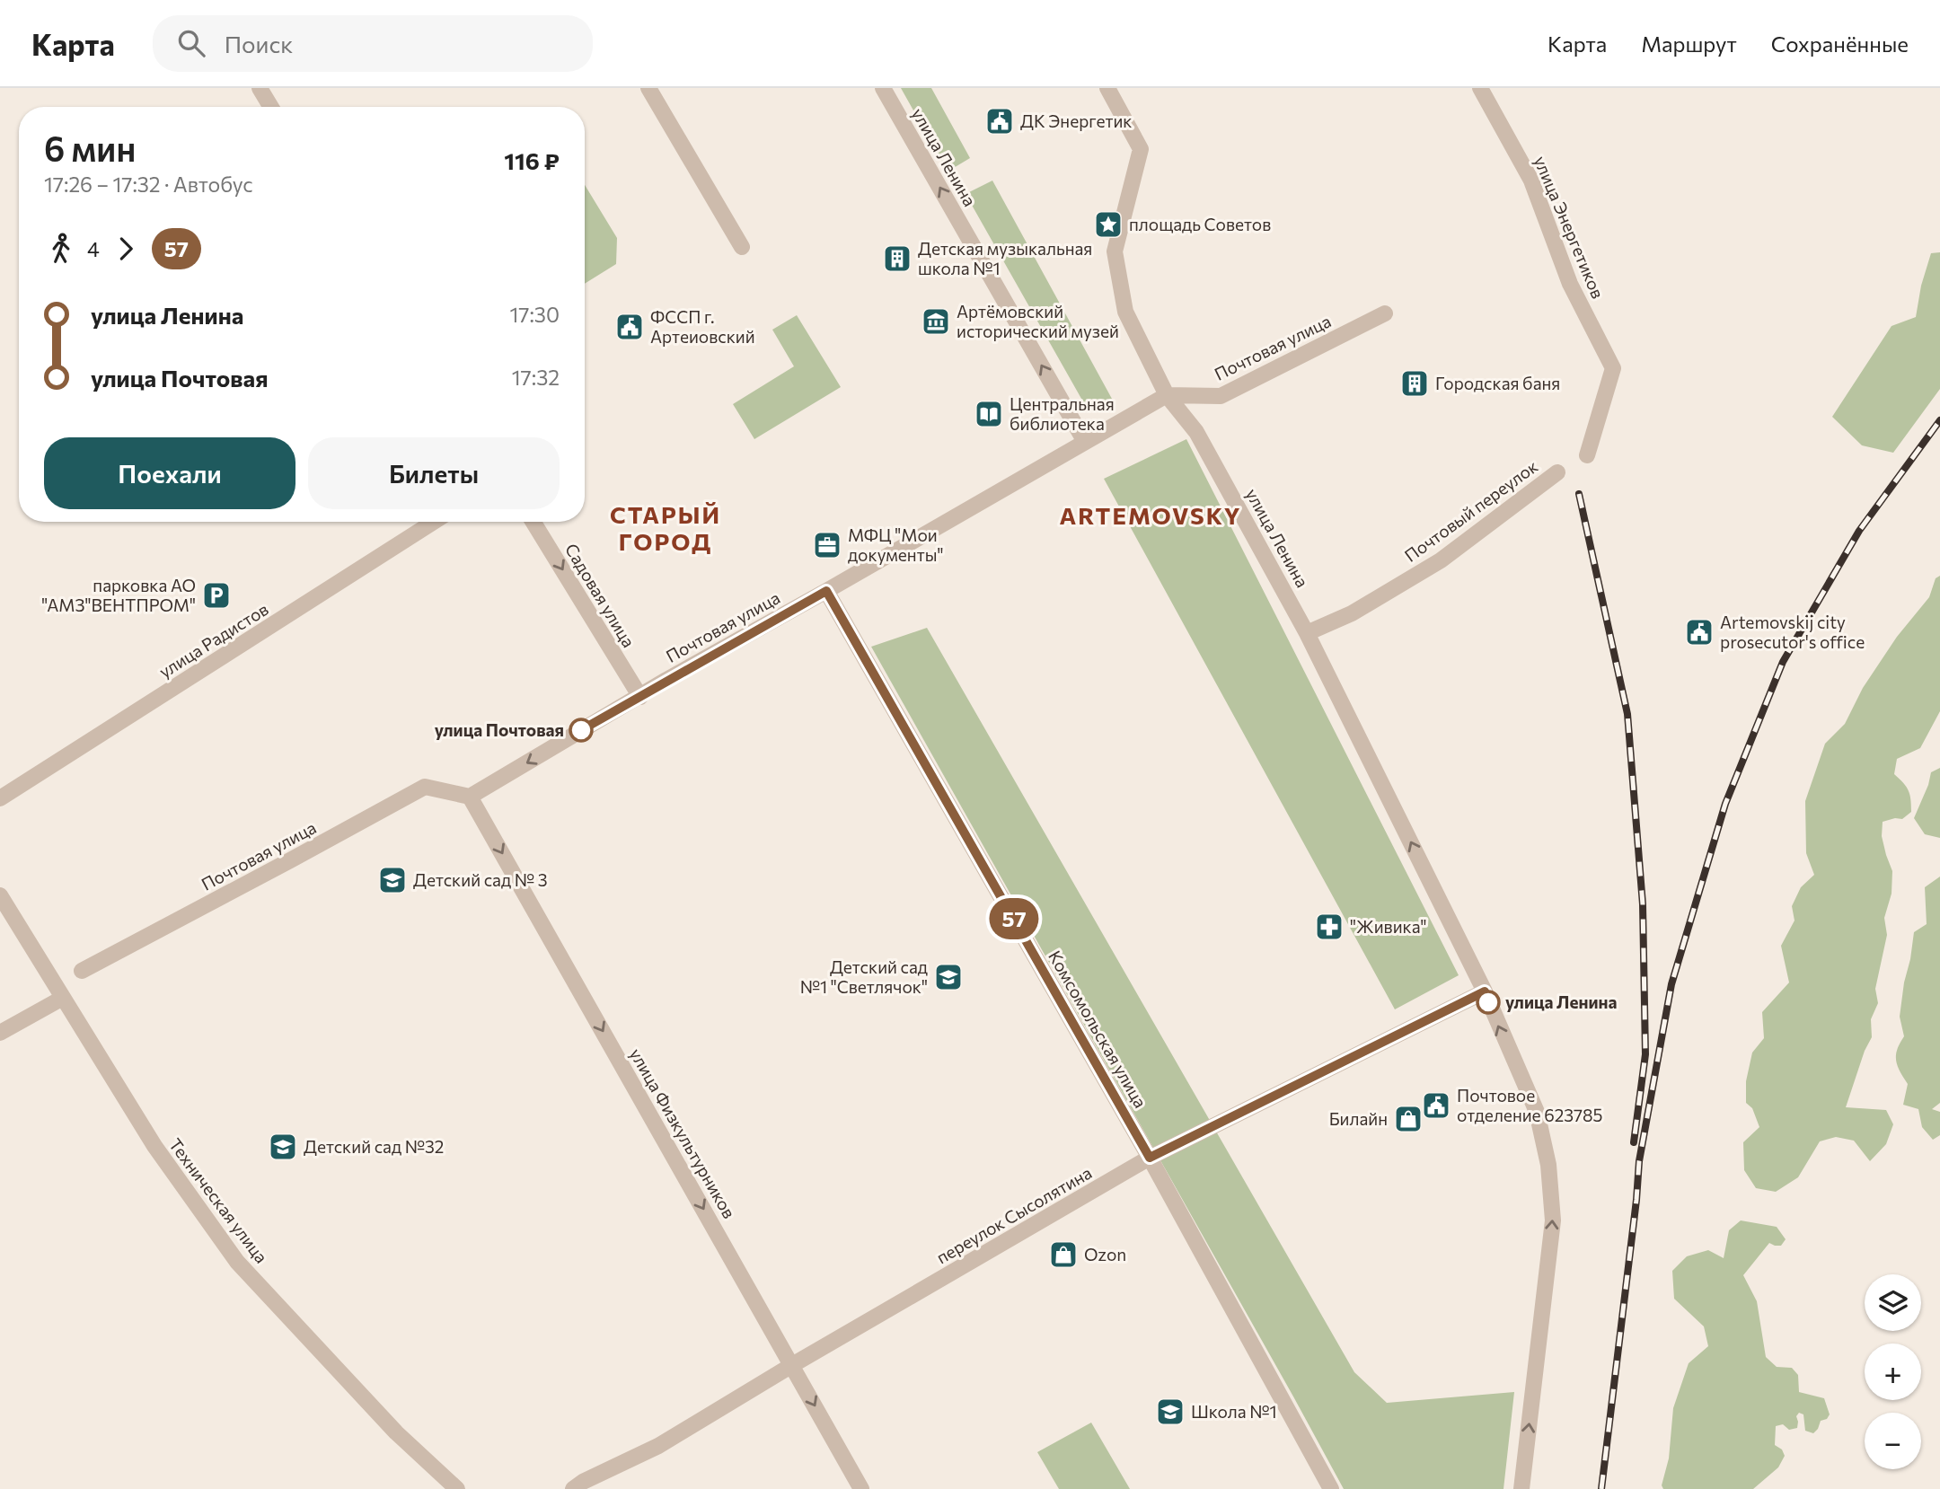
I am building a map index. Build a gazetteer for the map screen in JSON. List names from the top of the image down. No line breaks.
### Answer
{"streets":{"street":["улица Ленина","улица Энергетиков","Почтовая улица","Почтовый переулок","Садовая улица","улица Радистов","Комсомольская улица","улица Физкультурников","Техническая улица","переулок Сысолятина"]},"crossings":[["улица Ленина","Почтовая улица"],["улица Ленина","Почтовый переулок"],["улица Ленина","переулок Сысолятина"],["Почтовая улица","Садовая улица"],["Почтовая улица","Комсомольская улица"],["Почтовая улица","улица Физкультурников"],["Комсомольская улица","переулок Сысолятина"],["улица Физкультурников","переулок Сысолятина"]],"one_way":["улица Ленина","Садовая улица","улица Физкультурников"],"districts":["СТАРЫЙ ГОРОД","ARTEMOVSKY"],"places":{"public building":["ДК Энергетик","ФССП г. Артеиовский","Artemovskij city prosecutor's office","Почтовое отделение 623785"],"place":["площадь Советов"],"building":["Детская музыкальная школа №1","Городская баня"],"museum":["Артёмовский исторический музей"],"library":["Центральная библиотека"],"office":["МФЦ \"Мои документы\""],"parking":["парковка АО \"АМЗ\"ВЕНТПРОМ\""],"other":["улица Почтовая","улица Ленина"],"school or university":["Детский сад № 3","Детский сад №1 \"Светлячок\"","Детский сад №32","Школа №1"],"pharmacy":["\"Живика\""],"shop":["Билайн","Ozon"]},"lines":["bus line 57"],"page":{"header":"Карта","search":"Поиск","nav":["Карта","Маршрут","Сохранённые"],"on_map":"57","heading":["6 мин","17:26 – 17:32 · Автобус","116 ₽"],"legs":["4","57"],"list":[{"name":"улица Ленина","value":"17:30"},{"name":"улица Почтовая","value":"17:32"}],"buttons":["Поехали","Билеты"],"map_buttons":["+","−"]}}
